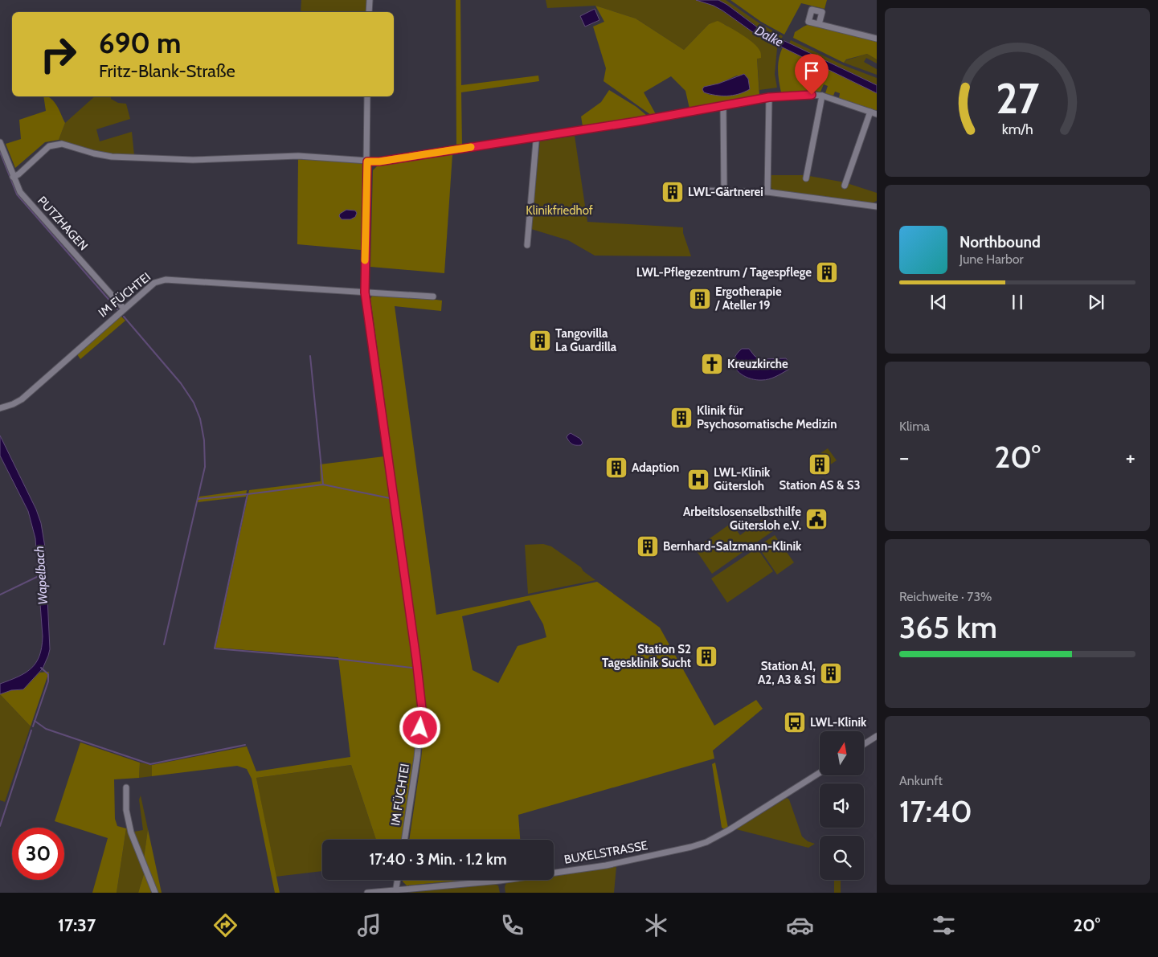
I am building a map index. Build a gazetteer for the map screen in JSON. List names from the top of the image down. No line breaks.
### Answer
{"streets":{"street":["PUTZHAGEN","IM FÜCHTEI","BUXELSTRASSE"]},"crossings":[["PUTZHAGEN","IM FÜCHTEI"]],"water":["Dalke","Wapelbach"],"parks":["Klinikfriedhof"],"places":{"building":["LWL-Gärtnerei","LWL-Pflegezentrum / Tagespflege","Ergotherapie / Ateller 19","Tangovilla La Guardilla","Klinik für Psychosomatische Medizin","Station AS & S3","Adaption","Bernhard-Salzmann-Klinik","Station S2 Tagesklinik Sucht","Station A1, A2, A3 & S1"],"church":["Kreuzkirche"],"hospital":["LWL-Klinik Gütersloh"],"public building":["Arbeitslosenselbsthilfe Gütersloh e.V."],"bus stop":["LWL-Klinik"]},"north":"top","page":{"turn":["690 m","Fritz-Blank-Straße"],"song":["Northbound","June Harbor"],"tile":["Klima",["Reichweite · 73%","365 km"],["Ankunft","17:40"]],"heat":["−","20°","+"],"limit":"30","trip":"17:40 · 3 Min. · 1.2 km","tabs":["17:37","20°"],"gauge":["27","km/h"]}}
